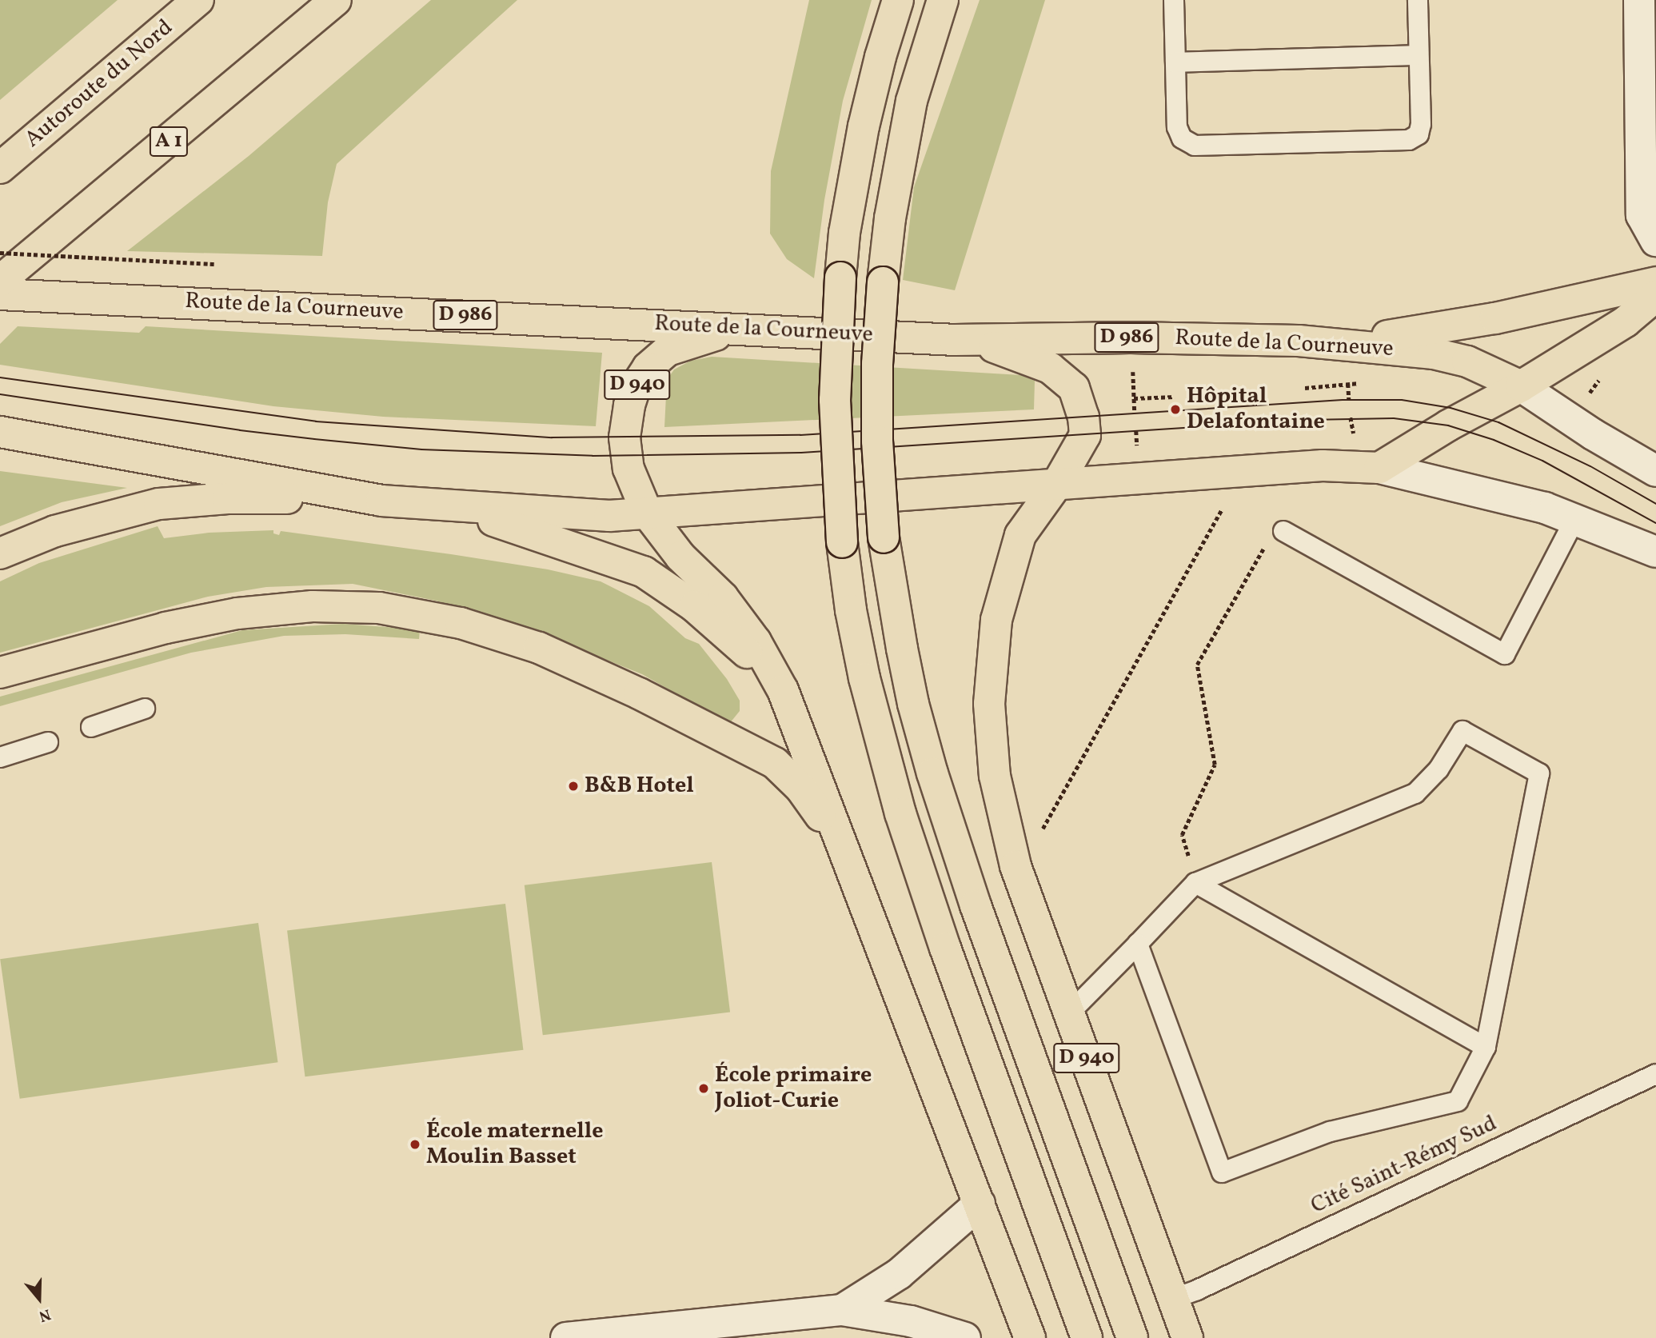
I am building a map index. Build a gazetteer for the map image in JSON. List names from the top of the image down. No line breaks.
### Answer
{"streets":{"main road":["Autoroute du Nord","A 1","Route de la Courneuve","D 986","D 940"],"lane":["Cité Saint-Rémy Sud"]},"crossings":[["Route de la Courneuve","D 940"],["D 940","Cité Saint-Rémy Sud"]],"places":["Hôpital Delafontaine","B&B Hotel","École primaire Joliot-Curie","École maternelle Moulin Basset"],"north":"bottom"}
